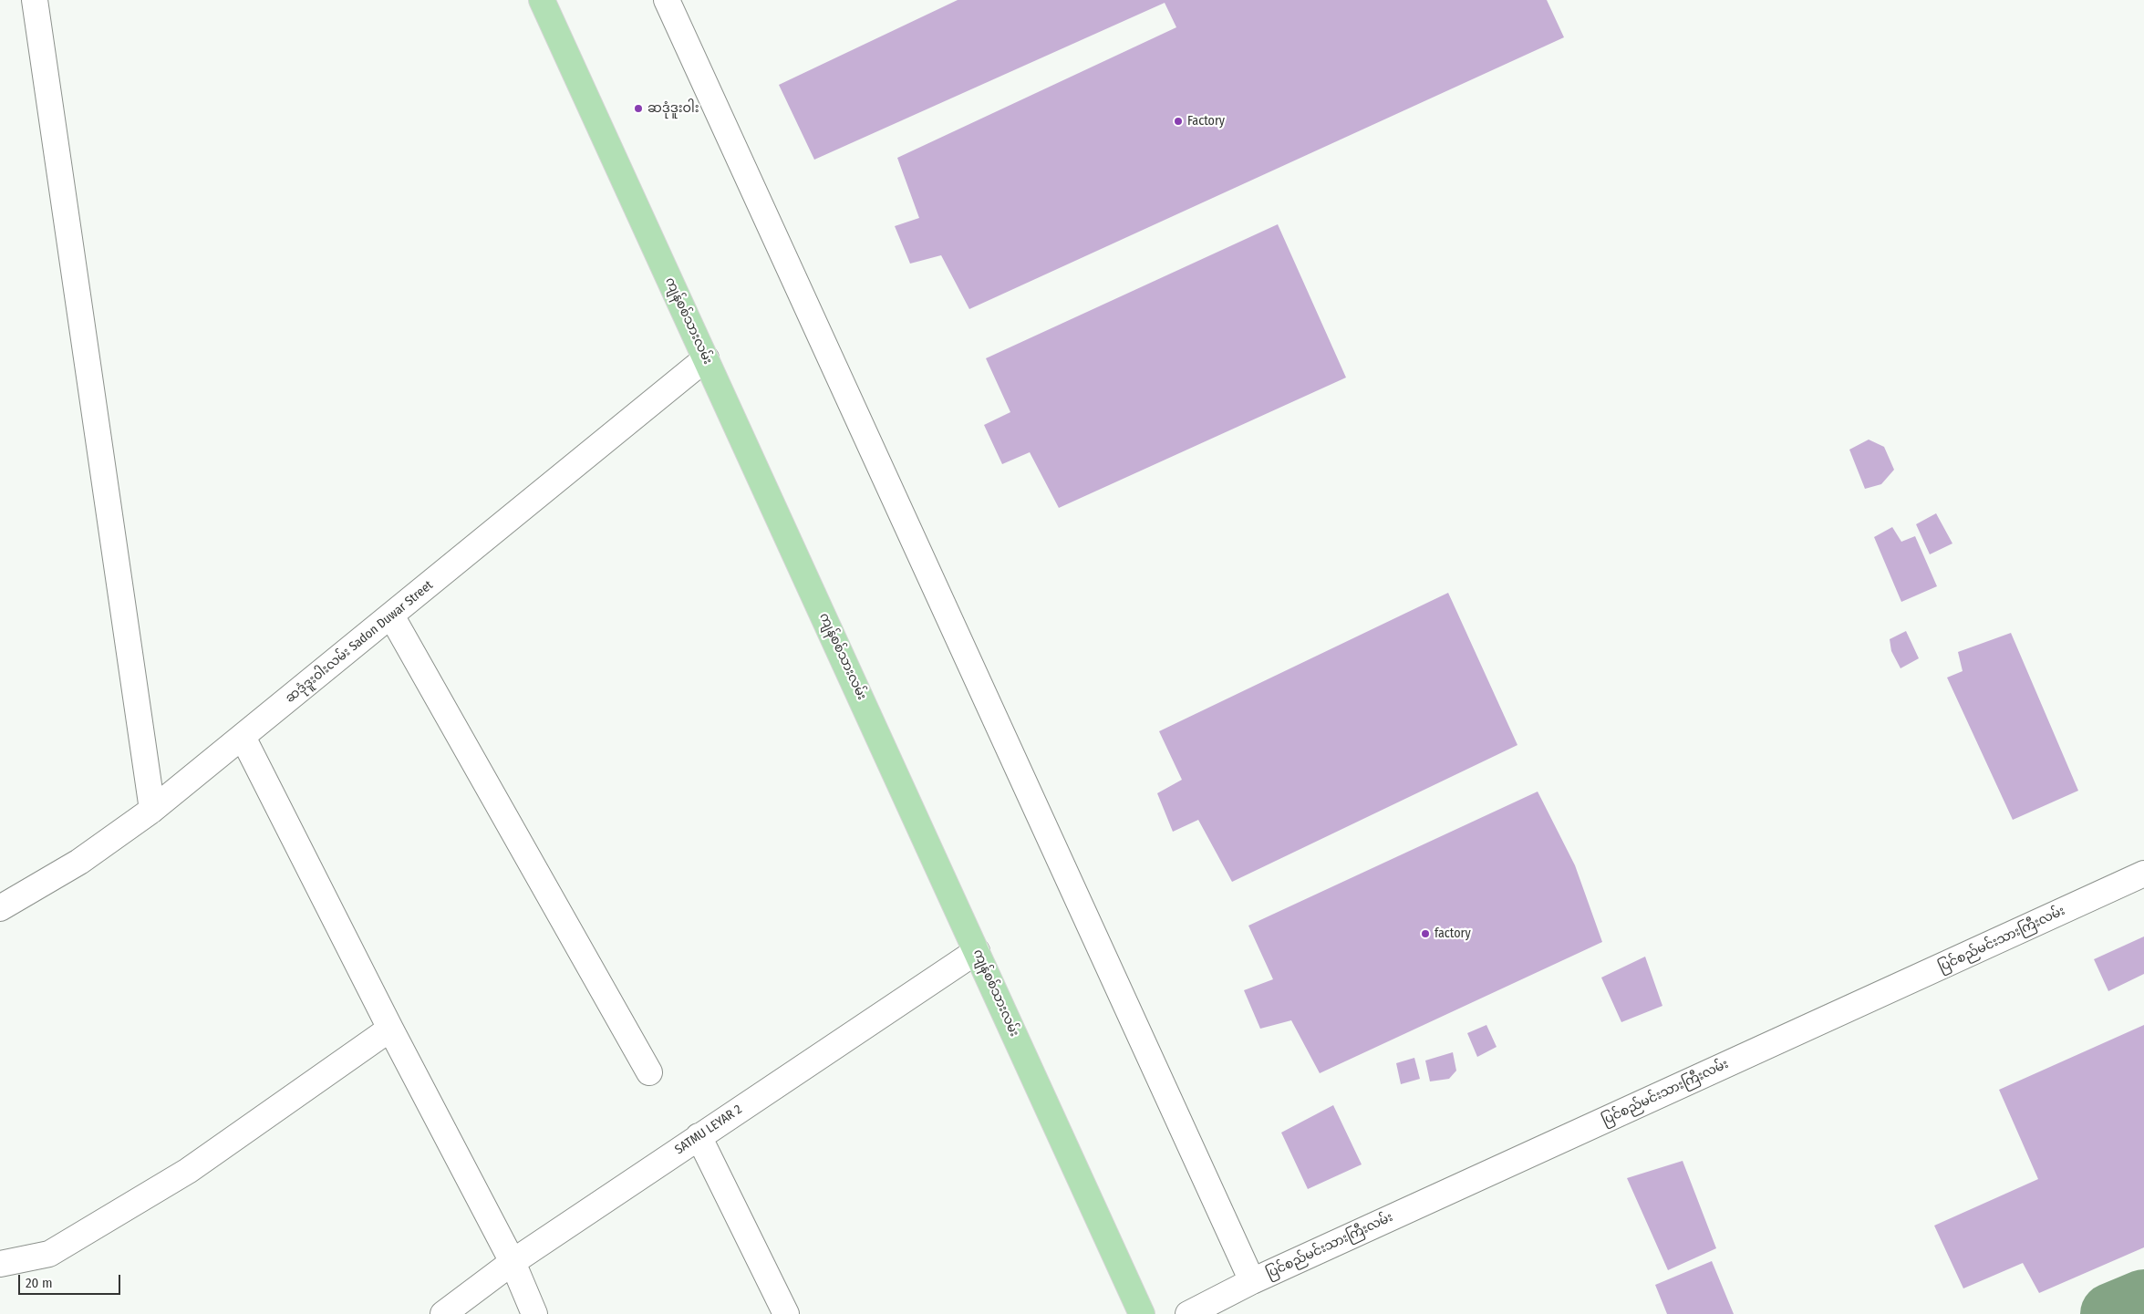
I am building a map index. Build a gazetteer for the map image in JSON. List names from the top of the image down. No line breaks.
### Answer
{"streets":{"main road":["ကျန်စစ်သားလမ်း"],"street":["ဆဒုံဒူးဝါးလမ်း Sadon Duwar Street","ပြင်စည်မင်းသားကြီးလမ်း","SATMU LEYAR 2"]},"crossings":[["ကျန်စစ်သားလမ်း","ဆဒုံဒူးဝါးလမ်း Sadon Duwar Street"],["ကျန်စစ်သားလမ်း","SATMU LEYAR 2"]],"places":["ဆဒုံဒူးဝါး","Factory","factory"],"scale_bar":"20 m"}
